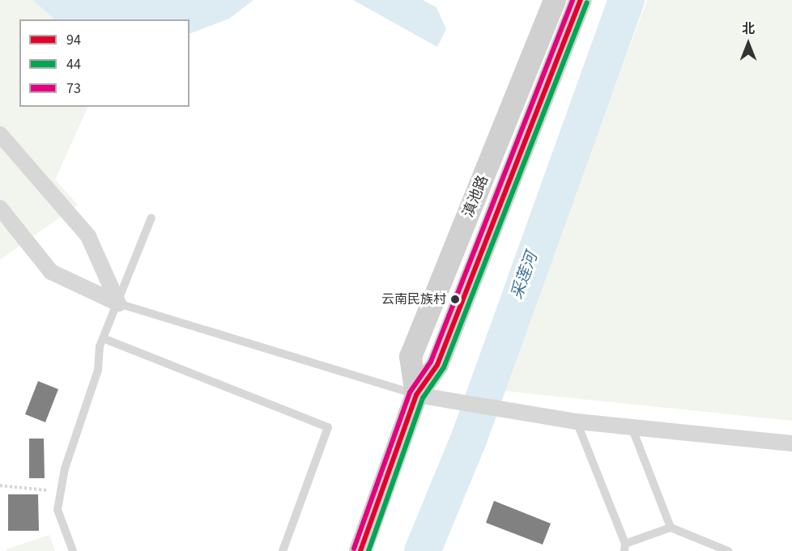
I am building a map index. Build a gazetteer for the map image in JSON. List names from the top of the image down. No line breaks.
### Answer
{"streets":{"main road":["滇池路"]},"water":["采莲河"],"places":["云南民族村"],"lines":["transit line 94","transit line 73","transit line 44"],"legend":["94","44","73"],"north":"top"}
